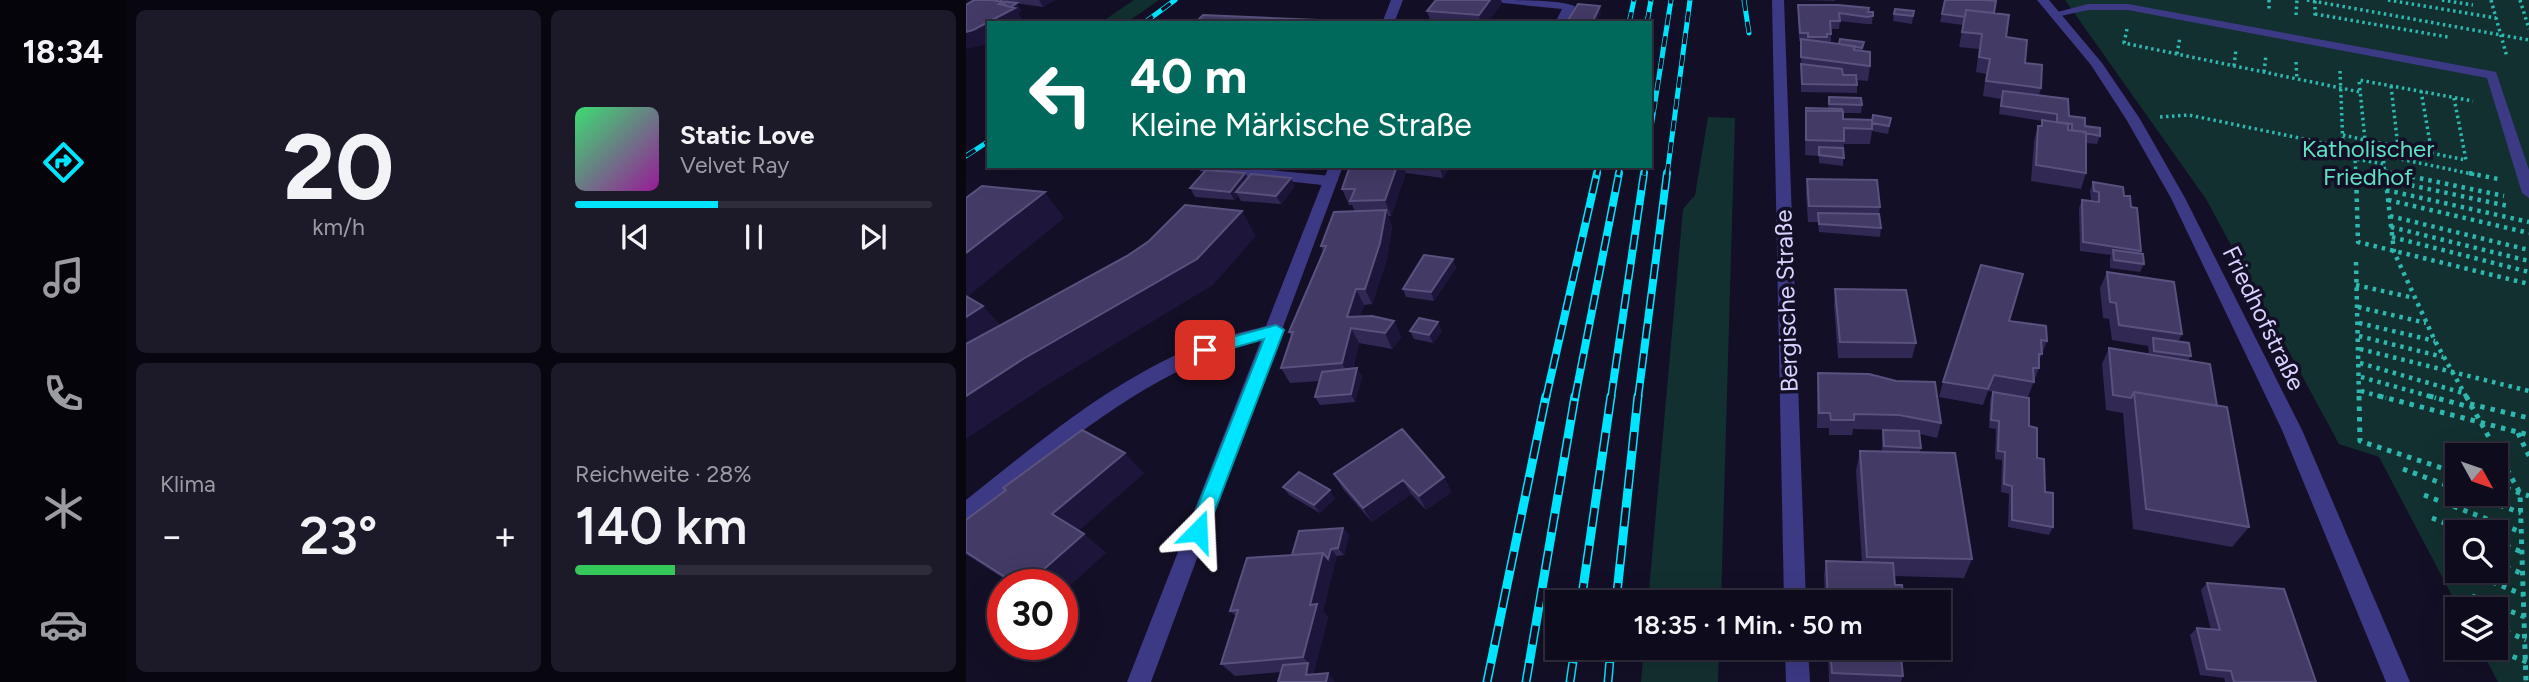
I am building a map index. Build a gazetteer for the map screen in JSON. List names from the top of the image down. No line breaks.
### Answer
{"streets":{"street":["Bergische Straße","Friedhofstraße"]},"parks":["Katholischer Friedhof"],"north":"bottom right","page":{"tabs":"18:34","tile":[["20","km/h"],"Klima",["Reichweite · 28%","140 km"]],"turn":["40 m","Kleine Märkische Straße"],"song":["Static Love","Velvet Ray"],"heat":["−","23°","+"],"limit":"30","trip":"18:35 · 1 Min. · 50 m"}}
